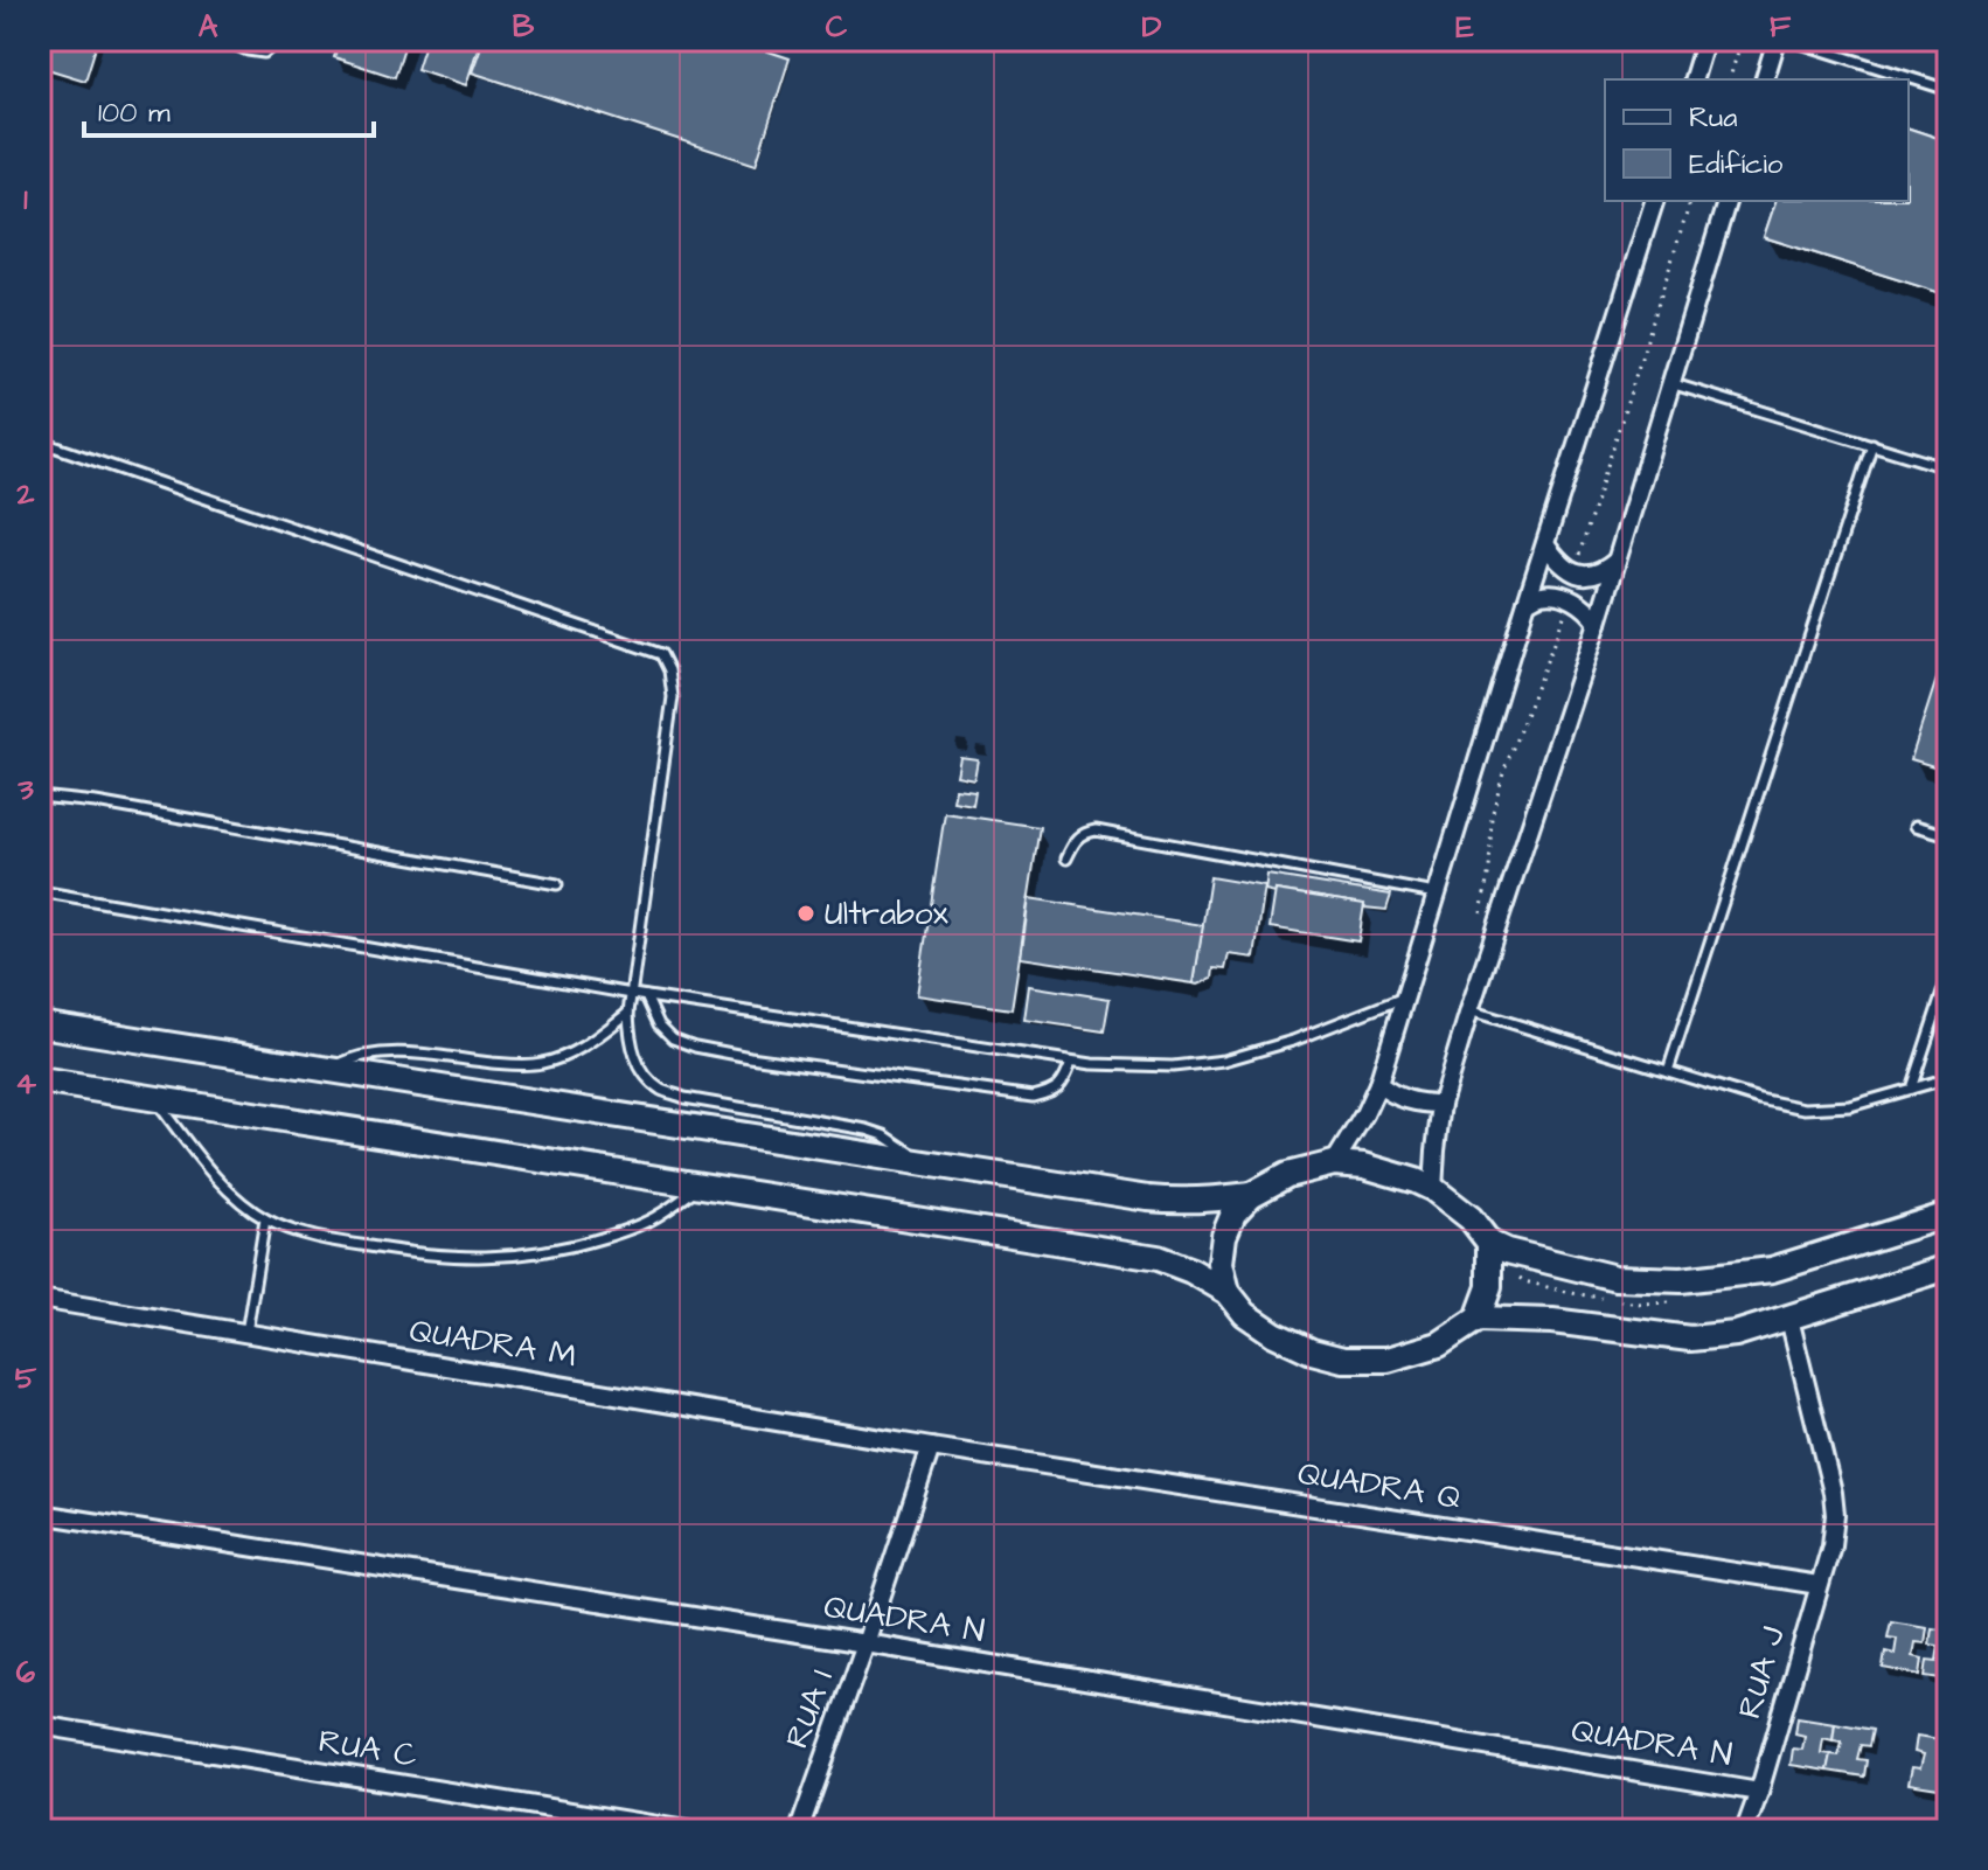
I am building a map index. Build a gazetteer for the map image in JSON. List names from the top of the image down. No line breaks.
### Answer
{"streets":{"street":["QUADRA M","QUADRA Q","QUADRA N","RUA J","RUA I","RUA C"]},"crossings":[["QUADRA M","QUADRA Q"],["QUADRA M","RUA I"],["QUADRA Q","RUA J"],["QUADRA Q","RUA I"],["QUADRA N","RUA J"],["QUADRA N","RUA I"]],"places":["Ultrabox"],"legend":["Rua","Edifício"],"scale_bar":"100 m","grid":{"columns":["A","B","C","D","E","F"],"rows":["1","2","3","4","5","6"]}}
